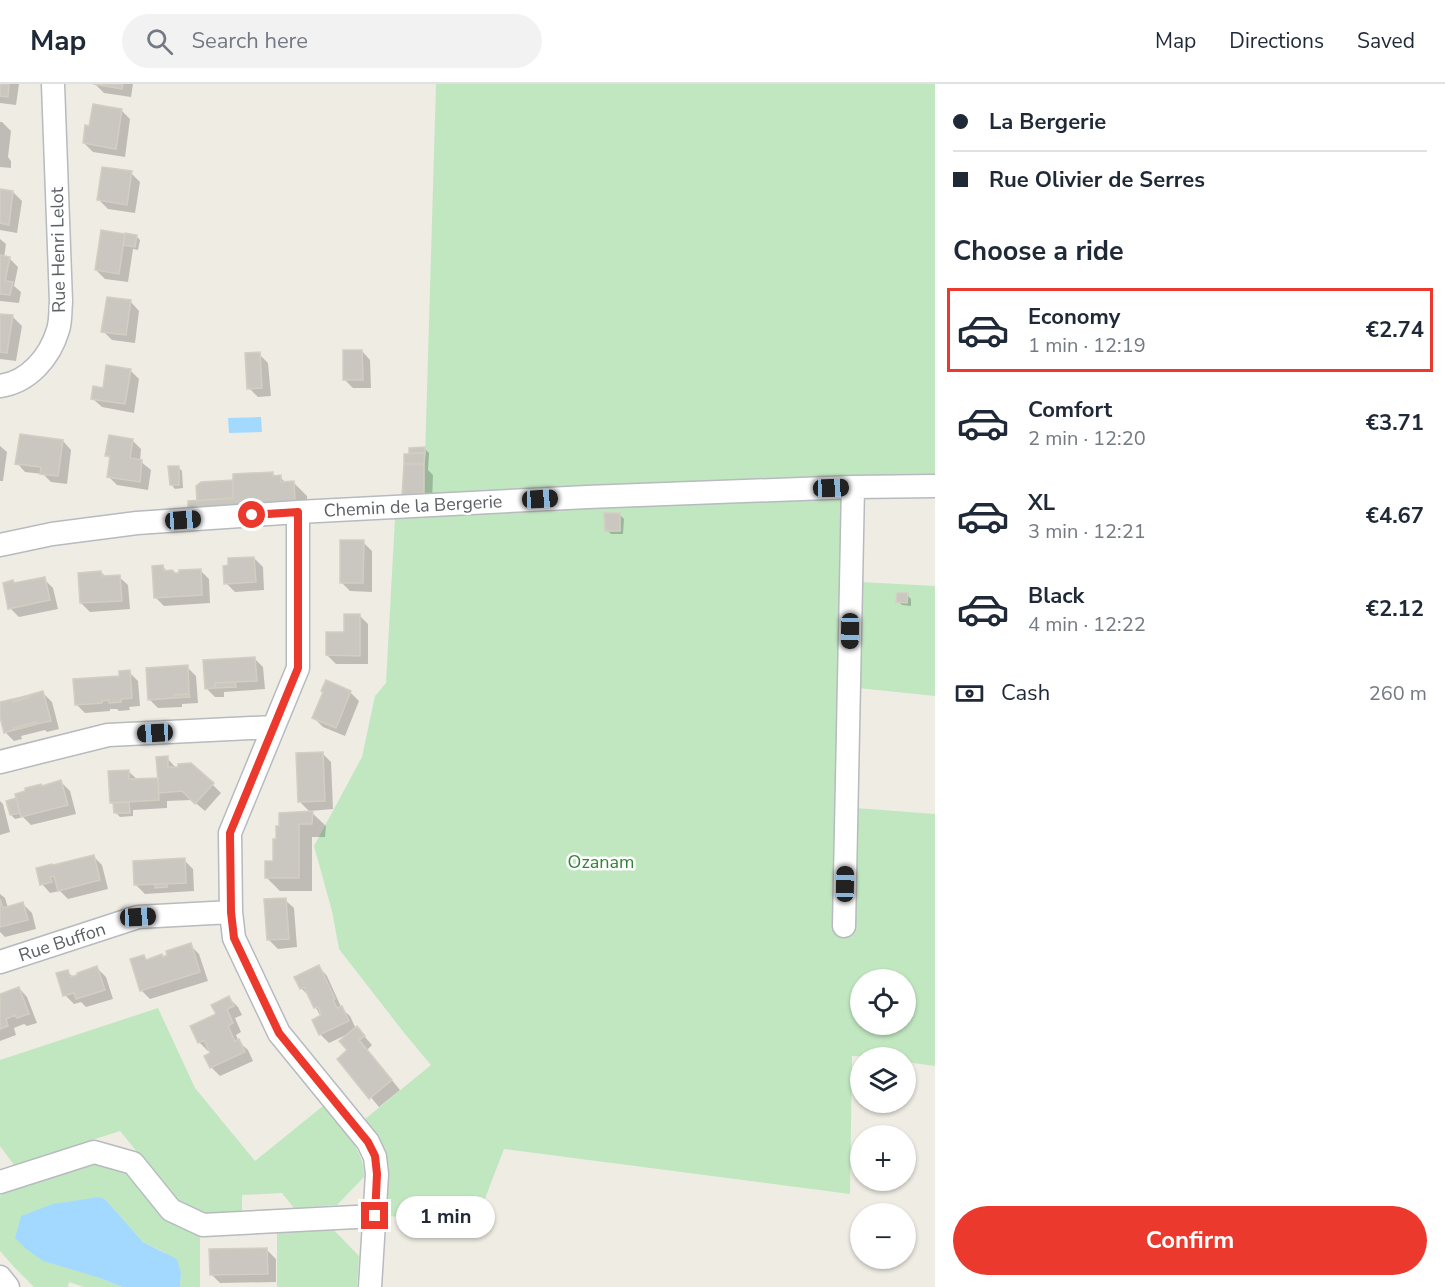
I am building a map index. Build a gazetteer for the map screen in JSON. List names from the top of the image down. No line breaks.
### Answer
{"streets":{"street":["Rue Henri Lelot","Chemin de la Bergerie","Rue Buffon"]},"parks":["Ozanam"],"page":{"header":"Map","search":"Search here","nav":["Map","Directions","Saved"],"banner":["La Bergerie","Rue Olivier de Serres"],"heading":"Choose a ride","list":[{"name":"Economy","note":"1 min · 12:19","value":"€2.74"},{"name":"Comfort","note":"2 min · 12:20","value":"€3.71"},{"name":"XL","note":"3 min · 12:21","value":"€4.67"},{"name":"Black","note":"4 min · 12:22","value":"€2.12"}],"pay":["Cash","260 m"],"map_buttons":["+","−"],"buttons":"Confirm","bubble":"1 min"}}
